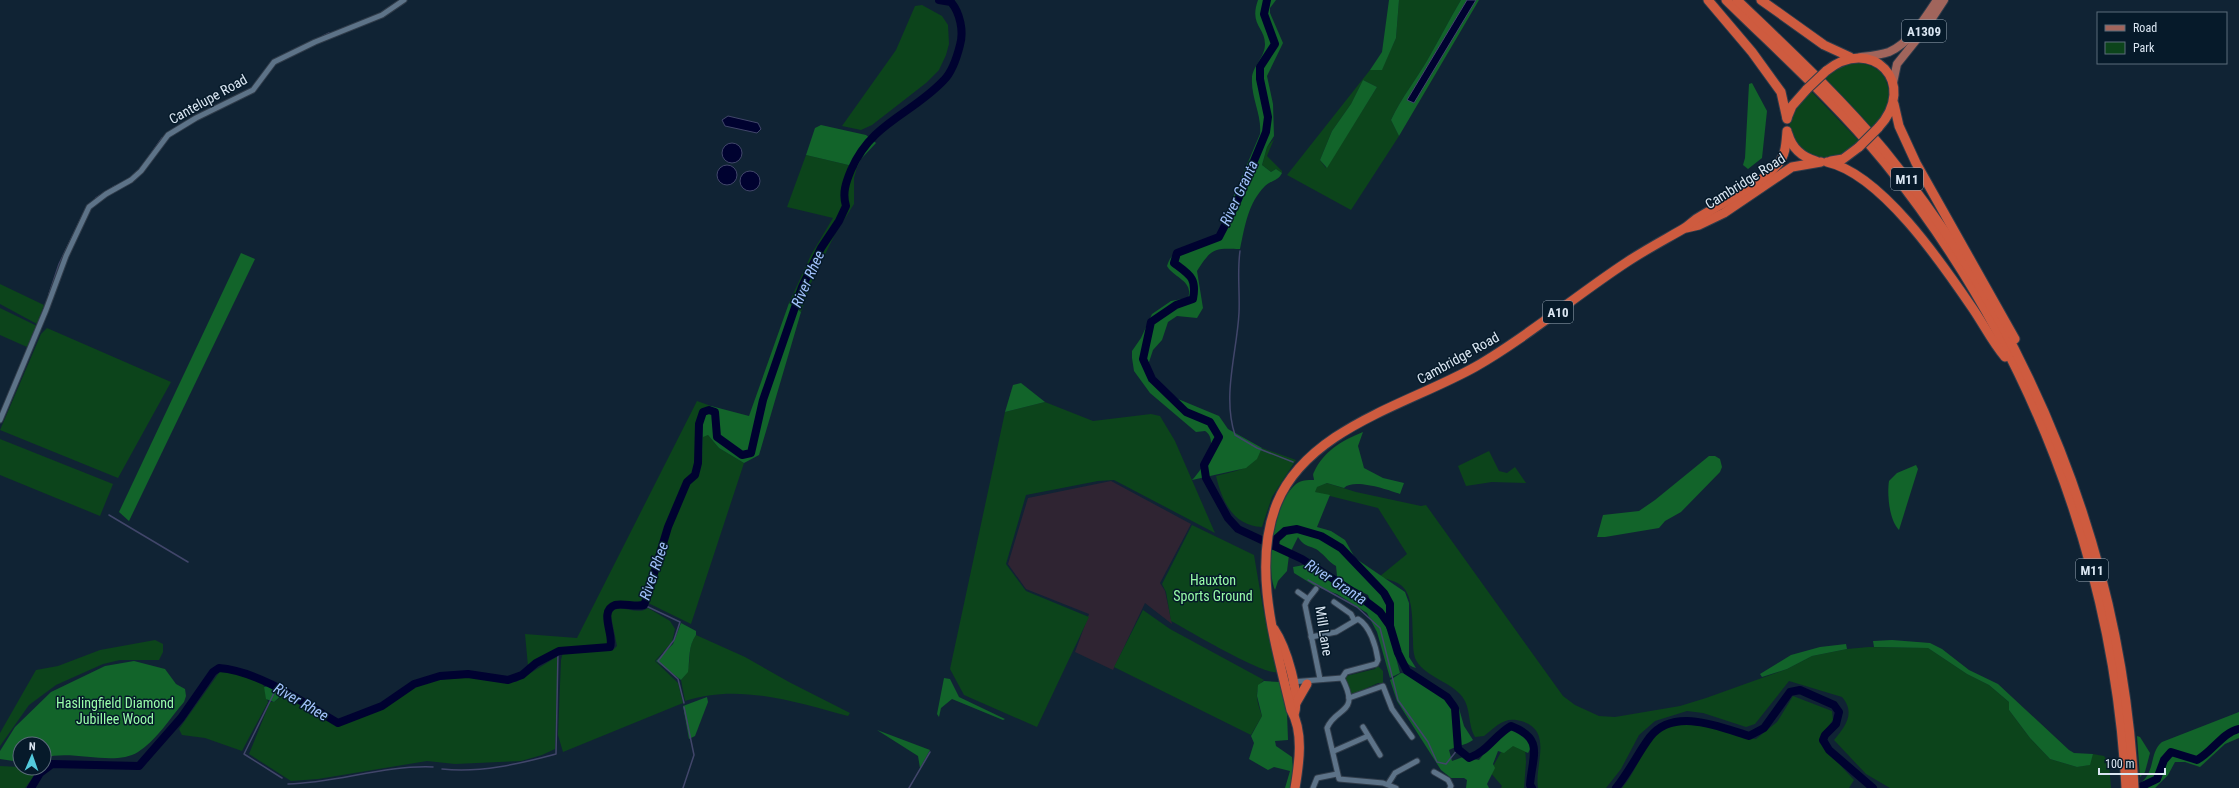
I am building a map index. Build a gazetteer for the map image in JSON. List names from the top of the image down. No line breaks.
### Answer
{"streets":{"highway":["M11","Cambridge Road","A10"],"main road":["A1309"],"street":["Cantelupe Road","Mill Lane"]},"crossings":[["A1309","M11"],["A1309","Cambridge Road"],["M11","Cambridge Road"],["Cambridge Road","A10"]],"water":["River Granta","River Rhee"],"parks":["Hauxton Sports Ground","Haslingfield Diamond Jubillee Wood"],"legend":["Road","Park"],"scale_bar":"100 m","north":"top"}
